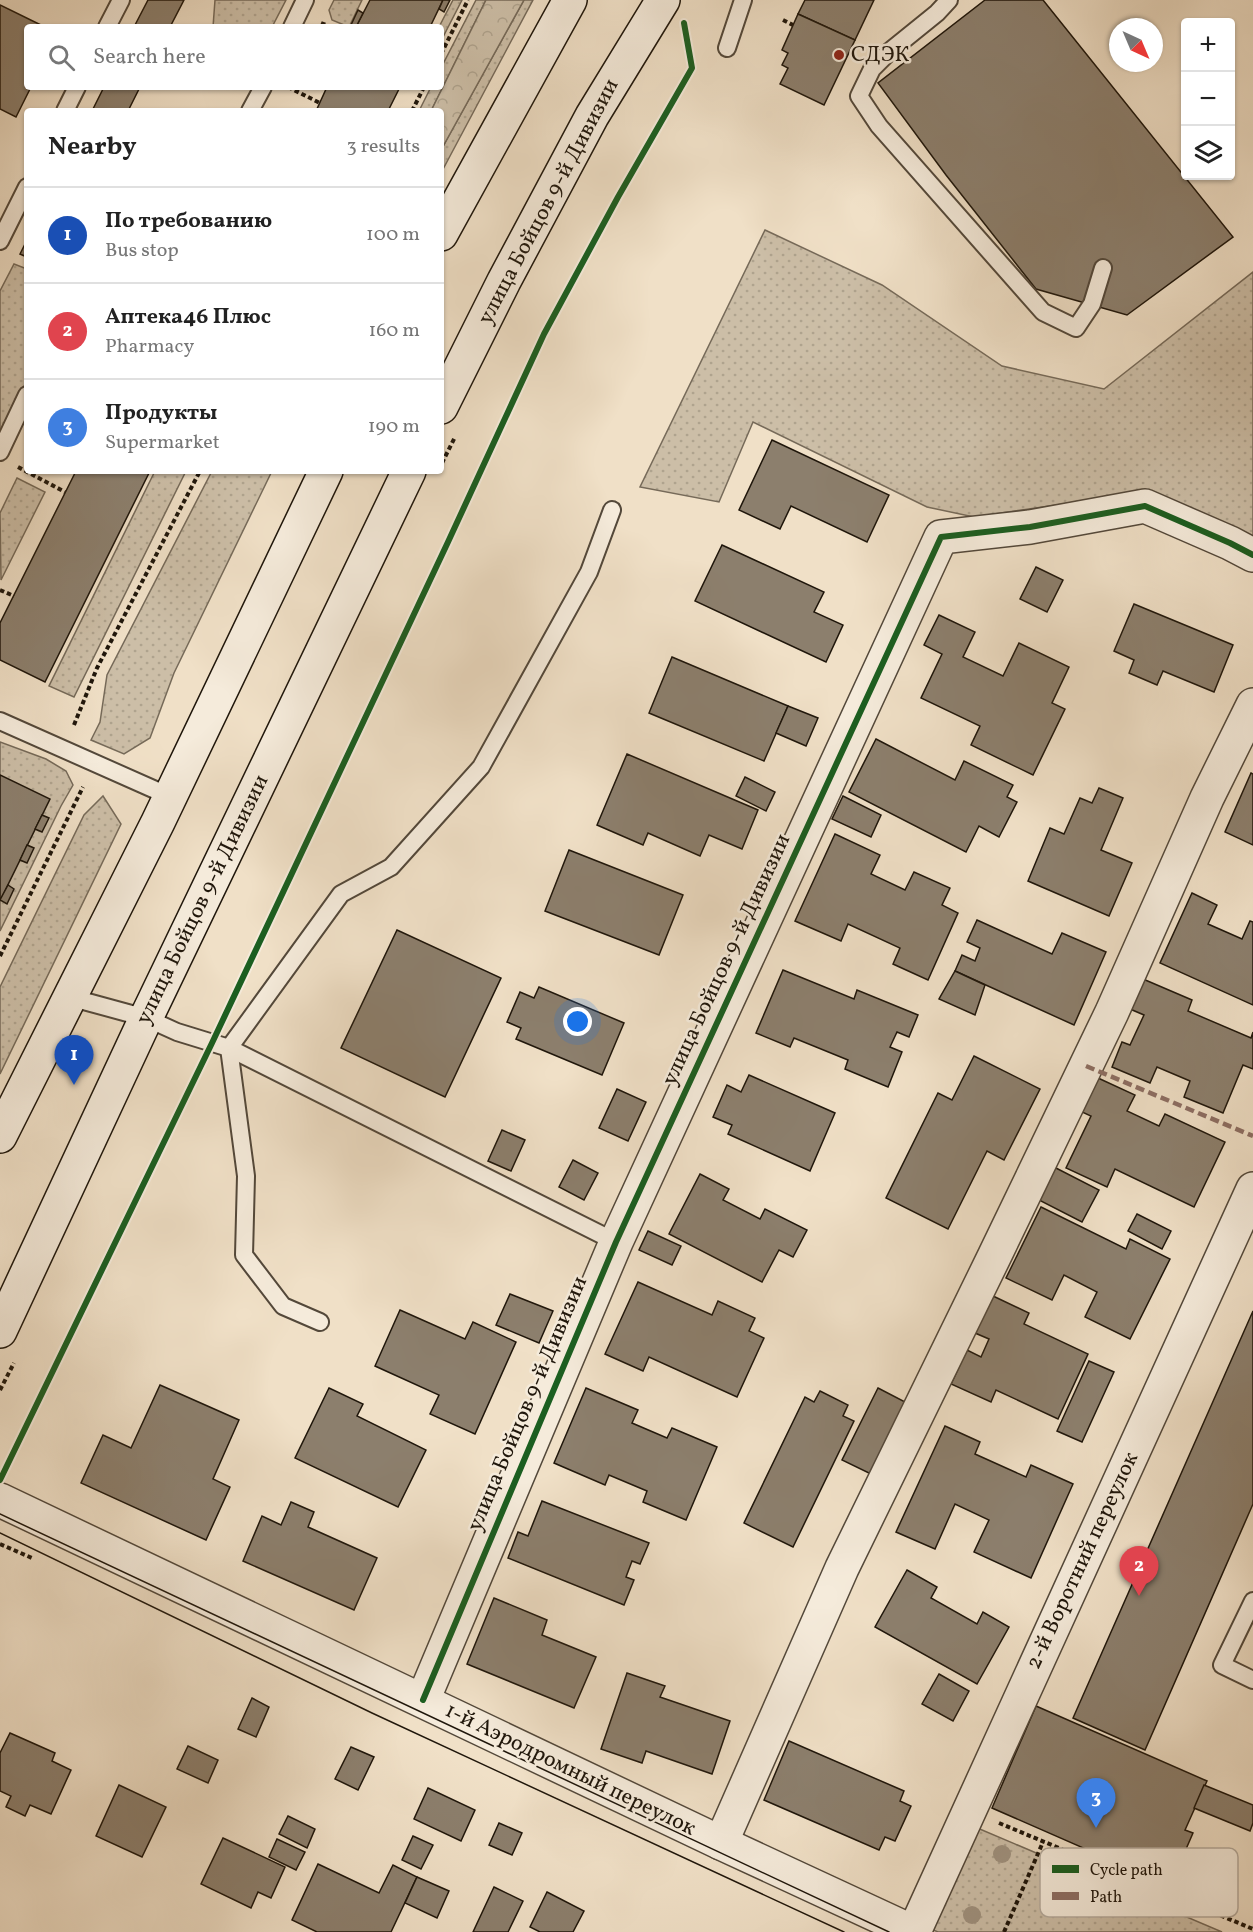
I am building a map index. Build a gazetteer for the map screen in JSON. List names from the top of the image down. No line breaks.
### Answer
{"streets":{"street":["улица Бойцов 9-й Дивизии","2-й Воротний переулок","1-й Аэродромный переулок"]},"crossings":[["улица Бойцов 9-й Дивизии","1-й Аэродромный переулок"],["2-й Воротний переулок","1-й Аэродромный переулок"]],"places":["СДЭК"],"legend":["Cycle path","Path"],"north":"bottom right","page":{"map_buttons":["+","−"],"search":"Search here","heading":["Nearby","3 results"],"list":[{"mark":"1","name":"По требованию","note":"Bus stop","value":"100 m"},{"mark":"2","name":"Аптека46 Плюс","note":"Pharmacy","value":"160 m"},{"mark":"3","name":"Продукты","note":"Supermarket","value":"190 m"}],"pins":["1","2","3"]}}
